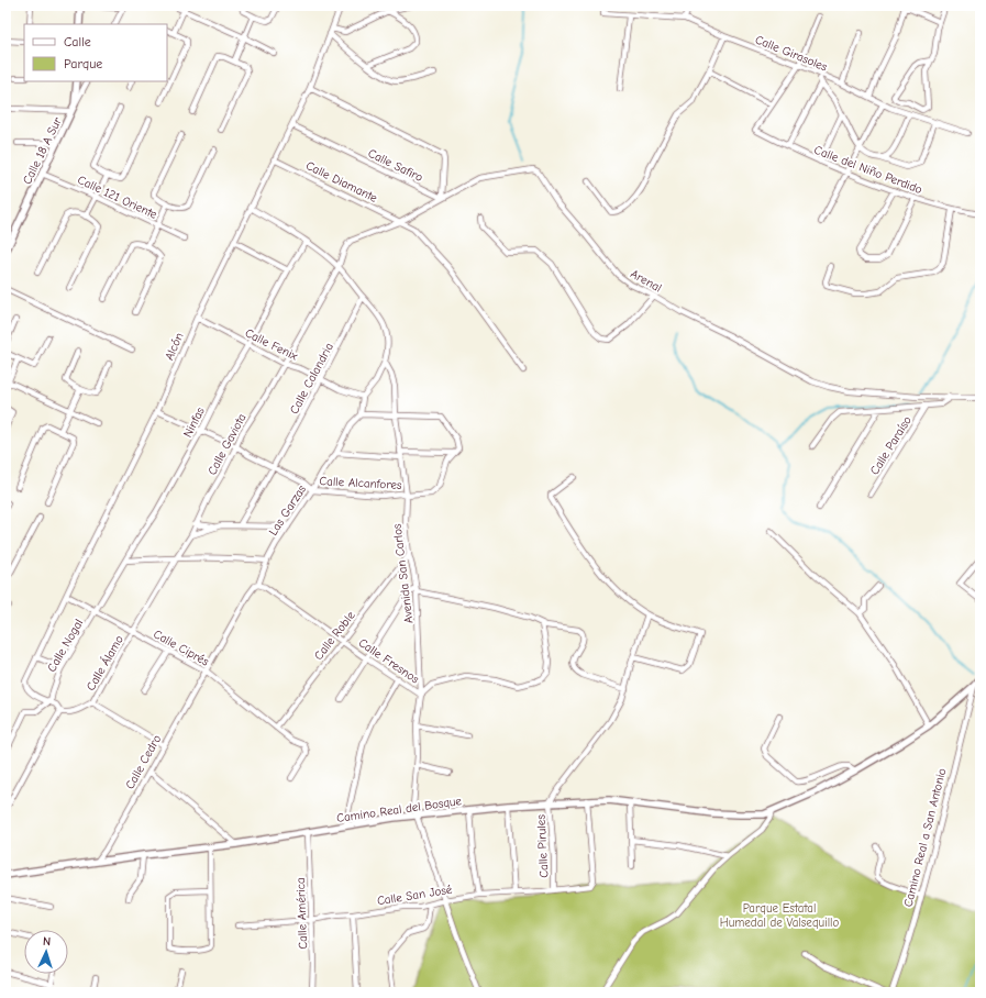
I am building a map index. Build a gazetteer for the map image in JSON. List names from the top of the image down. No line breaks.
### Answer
{"streets":{"street":["Calle Girasoles","Calle 18 A Sur","Calle Safiro","Calle del Niño Perdido","Calle Diamante","Calle 121 Oriente","Arenal","Calle Fenix","Alcón","Calle Calandria","Ninfas","Calle Gaviota","Calle Paraíso","Calle Alcanfores","Las Garzas","Avenida San Carlos","Calle Roble","Calle Nogal","Calle Ciprés","Calle Fresnos","Calle Álamo","Calle Cedro","Camino Real del Bosque","Camino Real a San Antonio","Calle Pirules","Calle San José","Calle América"]},"crossings":[["Calle 18 A Sur","Calle 121 Oriente"],["Calle Safiro","Arenal"],["Calle Safiro","Alcón"],["Calle Diamante","Arenal"],["Calle Diamante","Alcón"],["Arenal","Calle Gaviota"],["Arenal","Avenida San Carlos"],["Calle Fenix","Alcón"],["Calle Fenix","Calle Calandria"],["Calle Fenix","Ninfas"],["Calle Fenix","Calle Gaviota"],["Alcón","Avenida San Carlos"],["Alcón","Calle Nogal"],["Alcón","Calle Ciprés"],["Calle Calandria","Avenida San Carlos"],["Ninfas","Avenida San Carlos"],["Ninfas","Calle Nogal"],["Ninfas","Calle Ciprés"],["Calle Gaviota","Avenida San Carlos"],["Calle Gaviota","Calle Ciprés"],["Calle Gaviota","Calle Álamo"],["Calle Alcanfores","Las Garzas"],["Calle Alcanfores","Avenida San Carlos"],["Las Garzas","Calle Ciprés"],["Las Garzas","Calle Fresnos"],["Las Garzas","Calle Cedro"],["Avenida San Carlos","Calle Roble"],["Avenida San Carlos","Calle Fresnos"],["Avenida San Carlos","Camino Real del Bosque"],["Avenida San Carlos","Calle San José"],["Calle Roble","Calle Ciprés"],["Calle Roble","Calle Fresnos"],["Calle Nogal","Calle Ciprés"],["Calle Ciprés","Calle Álamo"],["Calle Ciprés","Calle Cedro"],["Calle Cedro","Camino Real del Bosque"],["Camino Real del Bosque","Camino Real a San Antonio"],["Camino Real del Bosque","Calle Pirules"],["Camino Real del Bosque","Calle San José"],["Camino Real del Bosque","Calle América"],["Calle Pirules","Calle San José"],["Calle San José","Calle América"]],"parks":["Parque Estatal Humedal de Valsequillo"],"legend":["Calle","Parque"],"north":"top"}
